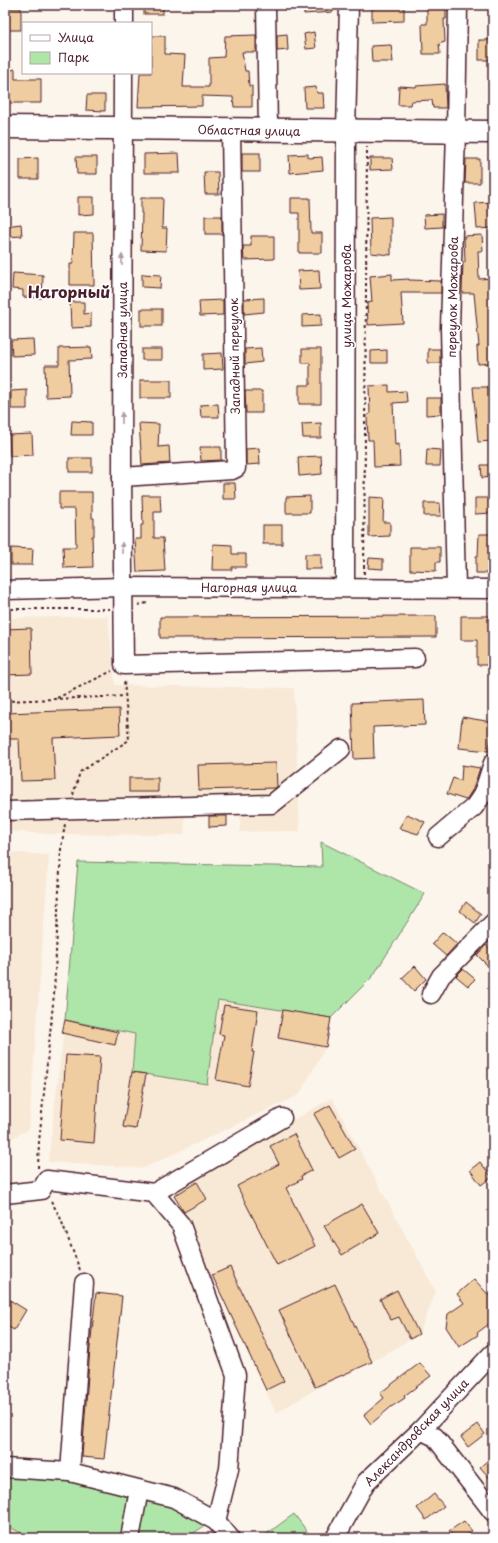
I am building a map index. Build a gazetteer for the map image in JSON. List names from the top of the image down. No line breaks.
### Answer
{"streets":{"main road":["Областная улица"],"street":["улица Можарова","переулок Можарова","Западная улица","Западный переулок","Нагорная улица","Александровская улица"]},"crossings":[["Областная улица","улица Можарова"],["Областная улица","переулок Можарова"],["Областная улица","Западная улица"],["Областная улица","Западный переулок"],["улица Можарова","Нагорная улица"],["переулок Можарова","Нагорная улица"],["Западная улица","Западный переулок"],["Западная улица","Нагорная улица"]],"one_way":["Западная улица"],"districts":["Нагорный"],"legend":["Улица","Парк"]}
